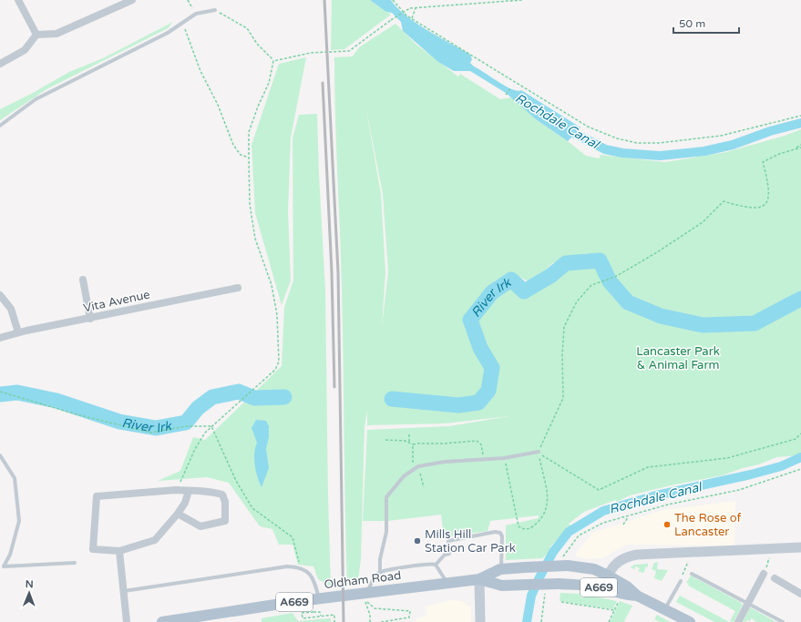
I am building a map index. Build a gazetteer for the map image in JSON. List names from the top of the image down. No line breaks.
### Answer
{"streets":{"main road":["Oldham Road","A669"],"street":["Vita Avenue"]},"crossings":[["Oldham Road","A669"]],"water":["Rochdale Canal","River Irk"],"parks":["Lancaster Park & Animal Farm"],"places":["The Rose of Lancaster","Mills Hill Station Car Park"],"scale_bar":"50 m","north":"top"}
